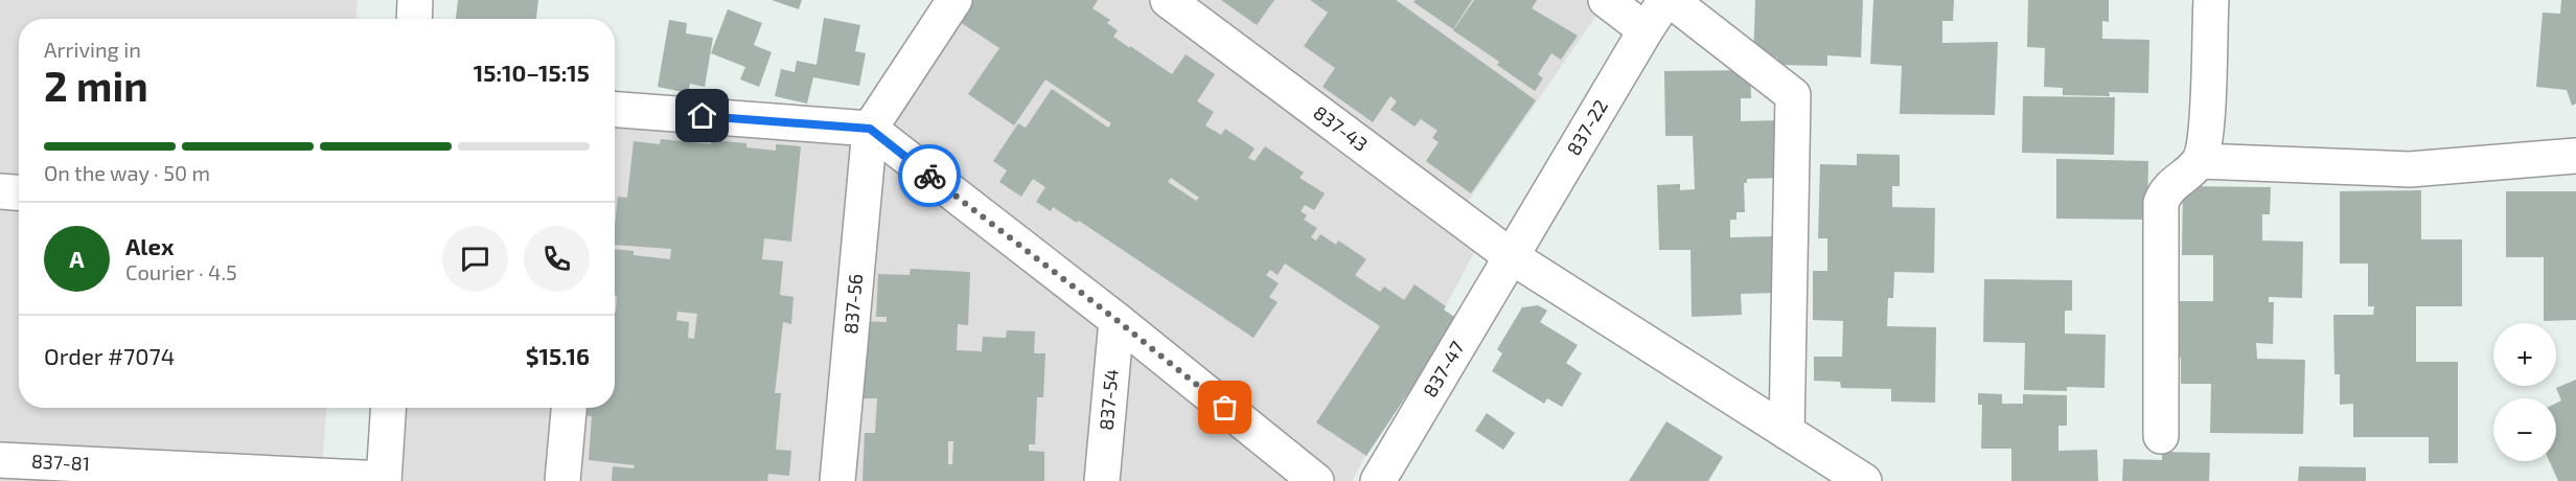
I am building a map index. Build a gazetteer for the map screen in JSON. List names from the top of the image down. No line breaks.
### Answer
{"streets":{"street":["837-22","837-43","837-56","837-47","837-54","837-81"]},"crossings":[["837-22","837-43"],["837-22","837-47"],["837-43","837-47"]],"page":{"heading":["2 min","Arriving in","15:10–15:15"],"panel":["Alex","Courier · 4.5","Order #7074","$15.16"],"bar":"On the way · 50 m","round":"A","map_buttons":["+","−"]}}
